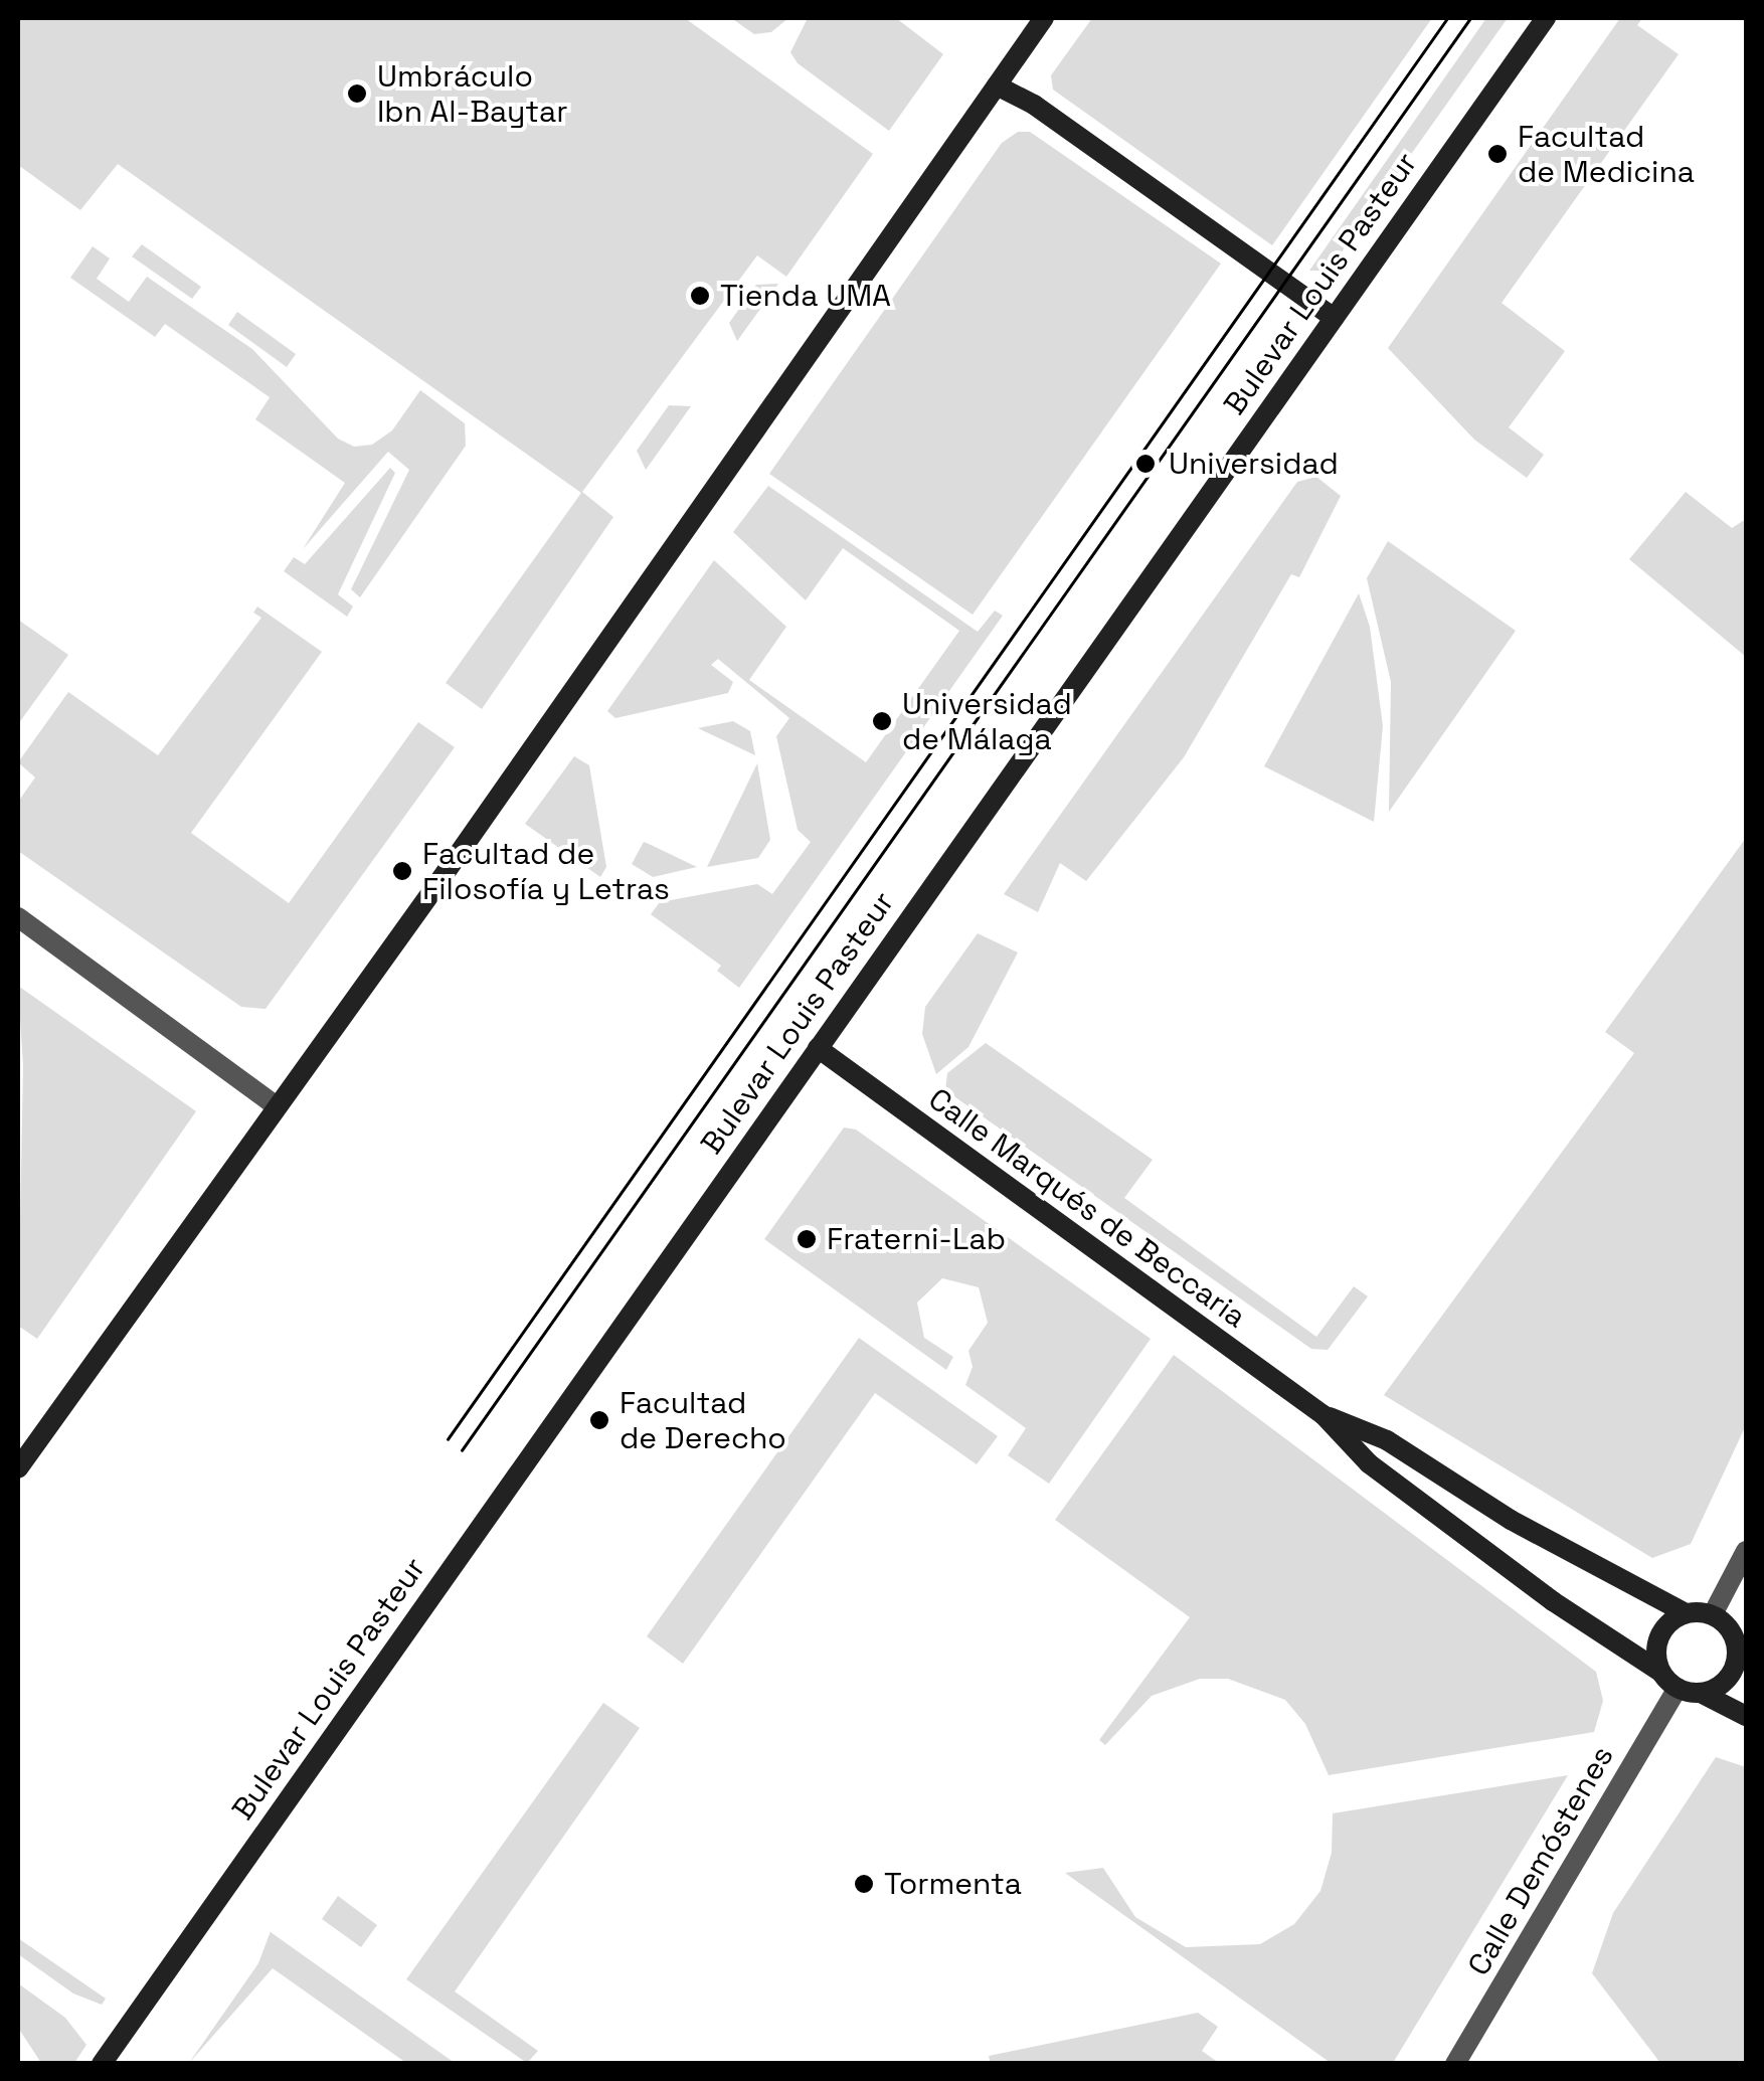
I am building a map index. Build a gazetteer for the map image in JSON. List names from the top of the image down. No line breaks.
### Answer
{"streets":{"street":["Bulevar Louis Pasteur","Calle Marqués de Beccaria","Calle Demóstenes"]},"crossings":[["Bulevar Louis Pasteur","Calle Marqués de Beccaria"],["Calle Marqués de Beccaria","Calle Demóstenes"]],"places":["Umbráculo Ibn Al-Baytar","Facultad de Medicina","Tienda UMA","Universidad","Universidad de Málaga","Facultad de Filosofía y Letras","Fraterni-Lab","Facultad de Derecho","Tormenta"]}
